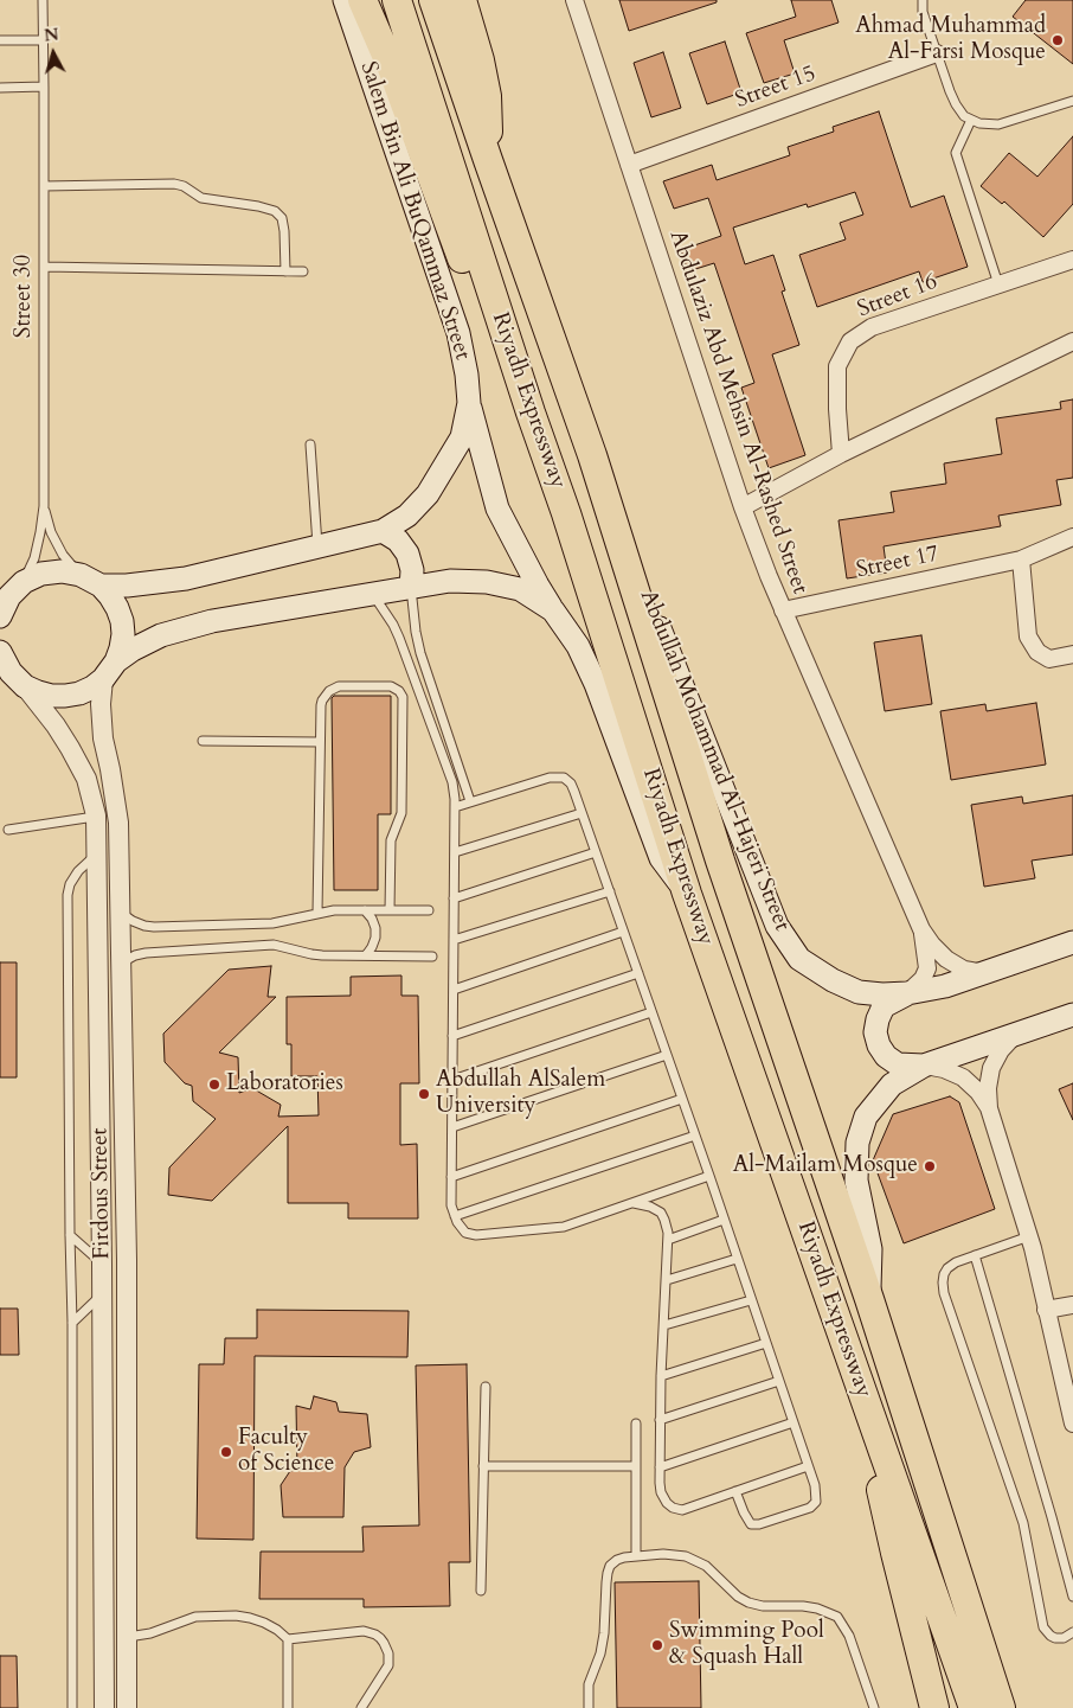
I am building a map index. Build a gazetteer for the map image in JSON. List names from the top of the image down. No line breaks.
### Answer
{"streets":{"highway":["Riyadh Expressway"],"main road":["Salem Bin Ali BuQammaz Street","Abdullah Mohammad Al-Hajeri Street"],"street":["Street 15","Street 16","Abdulaziz Abd Mehsin Al-Rashed Street","Street 17","Firdous Street"],"lane":["Street 30"]},"crossings":[["Street 15","Abdulaziz Abd Mehsin Al-Rashed Street"],["Riyadh Expressway","Abdullah Mohammad Al-Hajeri Street"],["Abdulaziz Abd Mehsin Al-Rashed Street","Street 17"],["Abdulaziz Abd Mehsin Al-Rashed Street","Abdullah Mohammad Al-Hajeri Street"]],"places":["Ahmad Muhammad Al-Farsi Mosque","Laboratories","Abdullah AlSalem University","Al-Mailam Mosque","Faculty of Science","Swimming Pool & Squash Hall"],"north":"top"}
